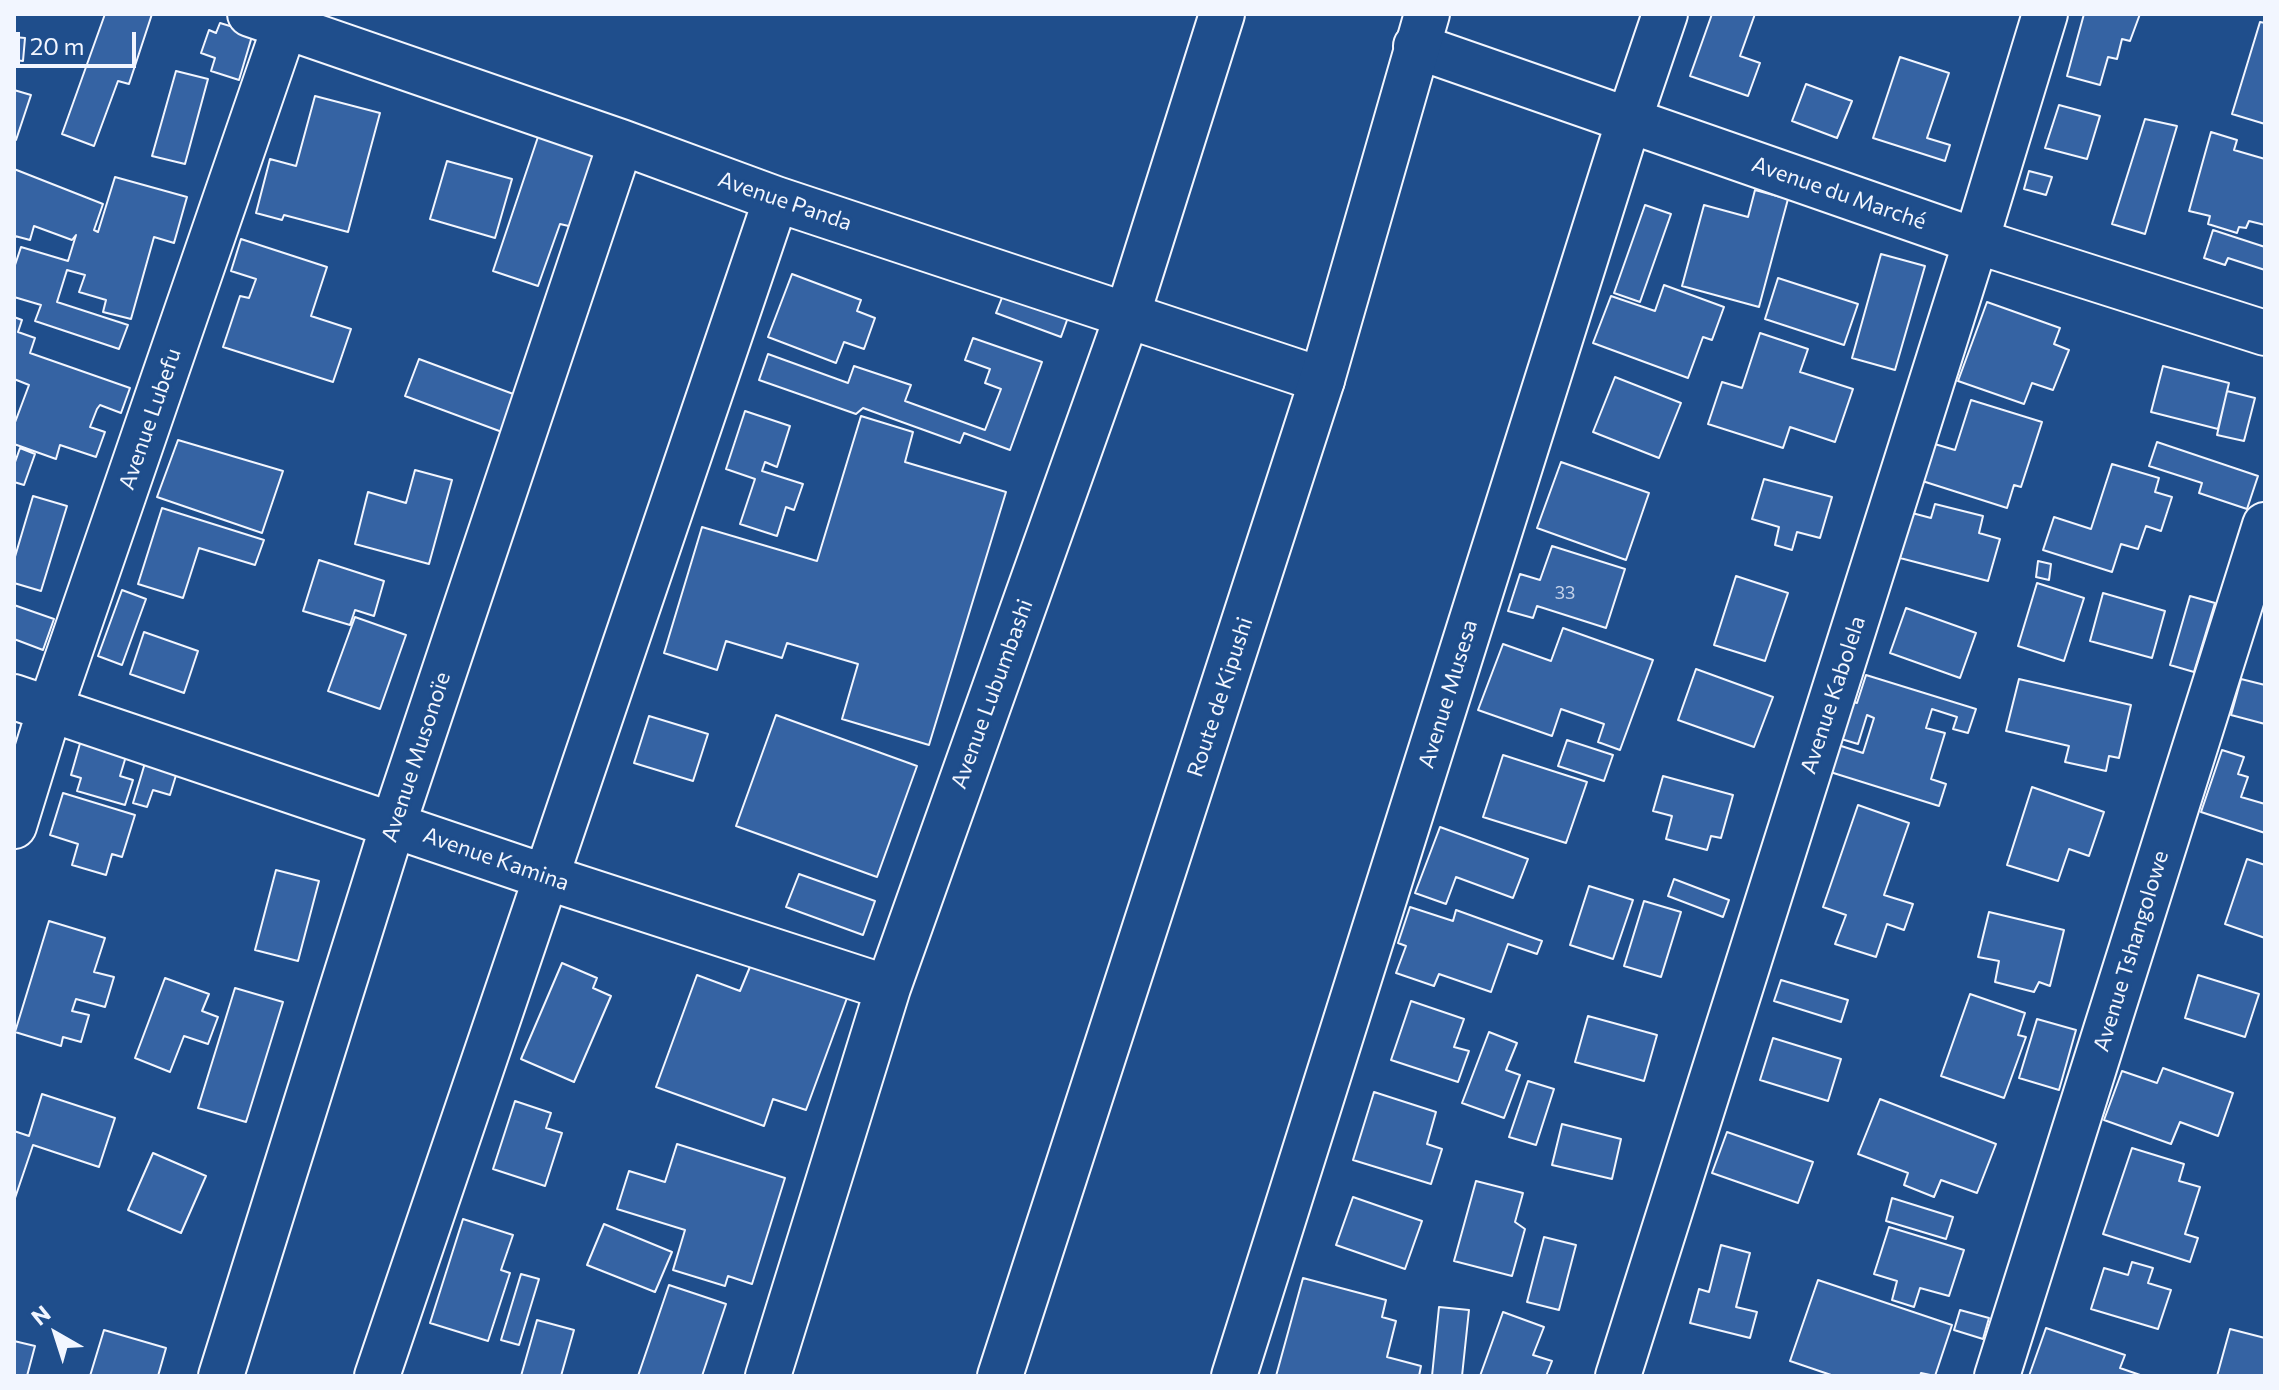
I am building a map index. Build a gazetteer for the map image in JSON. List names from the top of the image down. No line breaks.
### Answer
{"streets":{"main road":["Avenue du Marché","Avenue Panda","Avenue Lubefu","Avenue Lubumbashi","Avenue Musesa","Avenue Kabolela","Route de Kipushi","Avenue Musonoïe","Avenue Kamina","Avenue Tshangolowe"]},"crossings":[["Avenue du Marché","Avenue Musesa"],["Avenue du Marché","Avenue Kabolela"],["Avenue du Marché","Route de Kipushi"],["Avenue Panda","Avenue Lubefu"],["Avenue Panda","Avenue Lubumbashi"],["Avenue Panda","Route de Kipushi"],["Avenue Panda","Avenue Musonoïe"],["Avenue Lubefu","Avenue Kamina"],["Avenue Lubumbashi","Avenue Kamina"],["Avenue Musonoïe","Avenue Kamina"]],"house_numbers":["33"],"scale_bar":"20 m","north":"top left"}
